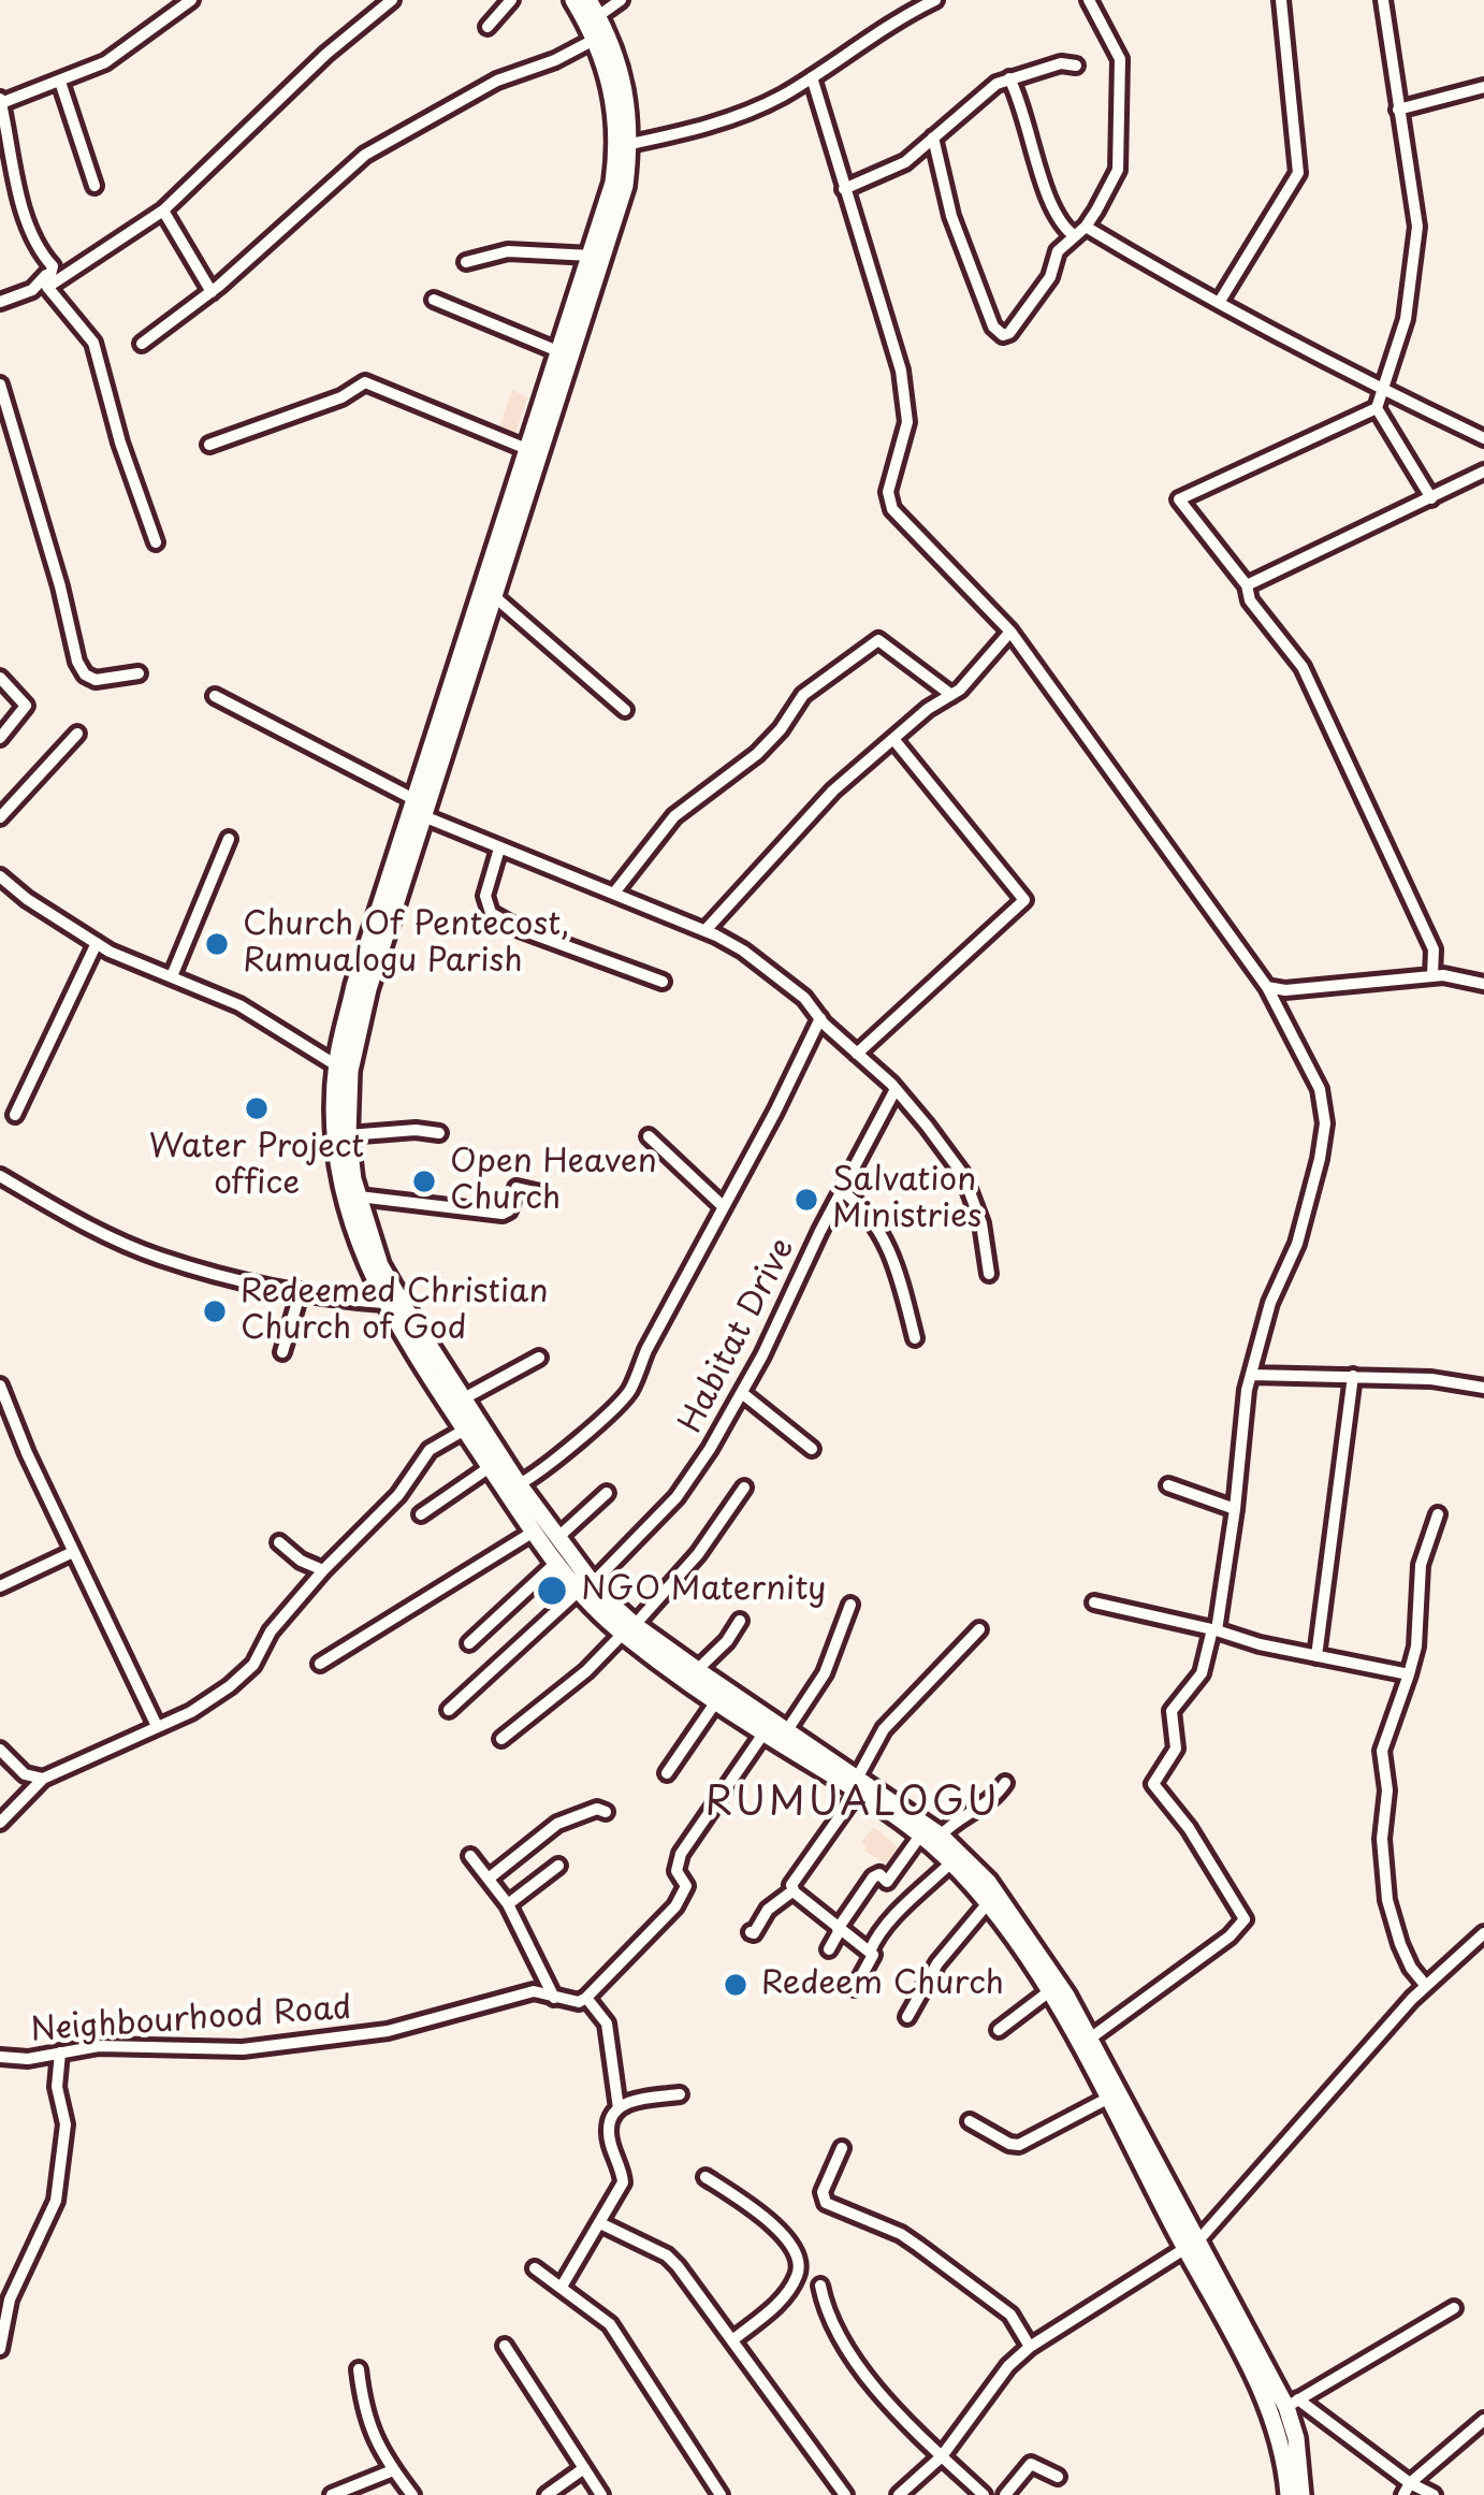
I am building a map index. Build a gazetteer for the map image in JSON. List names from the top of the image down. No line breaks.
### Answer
{"streets":{"street":["Habitat Drive","Neighbourhood Road"]},"districts":["RUMUALOGU"],"places":["Church Of Pentecost, Rumualogu Parish","Water Project office","Open Heaven Church","Salvation Ministries","Redeemed Christian Church of God","NGO Maternity","Redeem Church"]}
